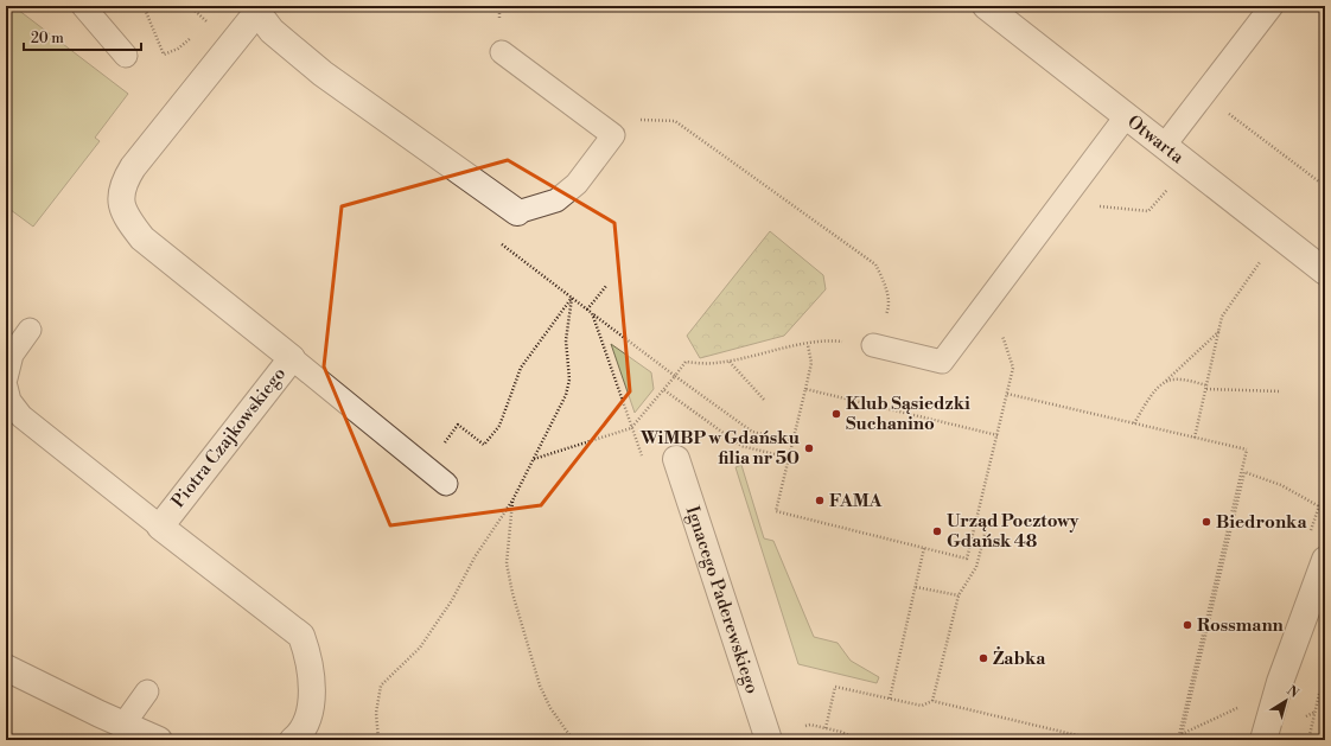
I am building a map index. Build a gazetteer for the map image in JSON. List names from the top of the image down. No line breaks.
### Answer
{"streets":{"street":["Otwarta","Piotra Czajkowskiego","Ignacego Paderewskiego"]},"places":["Klub Sąsiedzki Suchanino","WiMBP w Gdańsku filia nr 50","FAMA","Biedronka","Urząd Pocztowy Gdańsk 48","Rossmann","Żabka"],"scale_bar":"20 m","north":"top right"}
